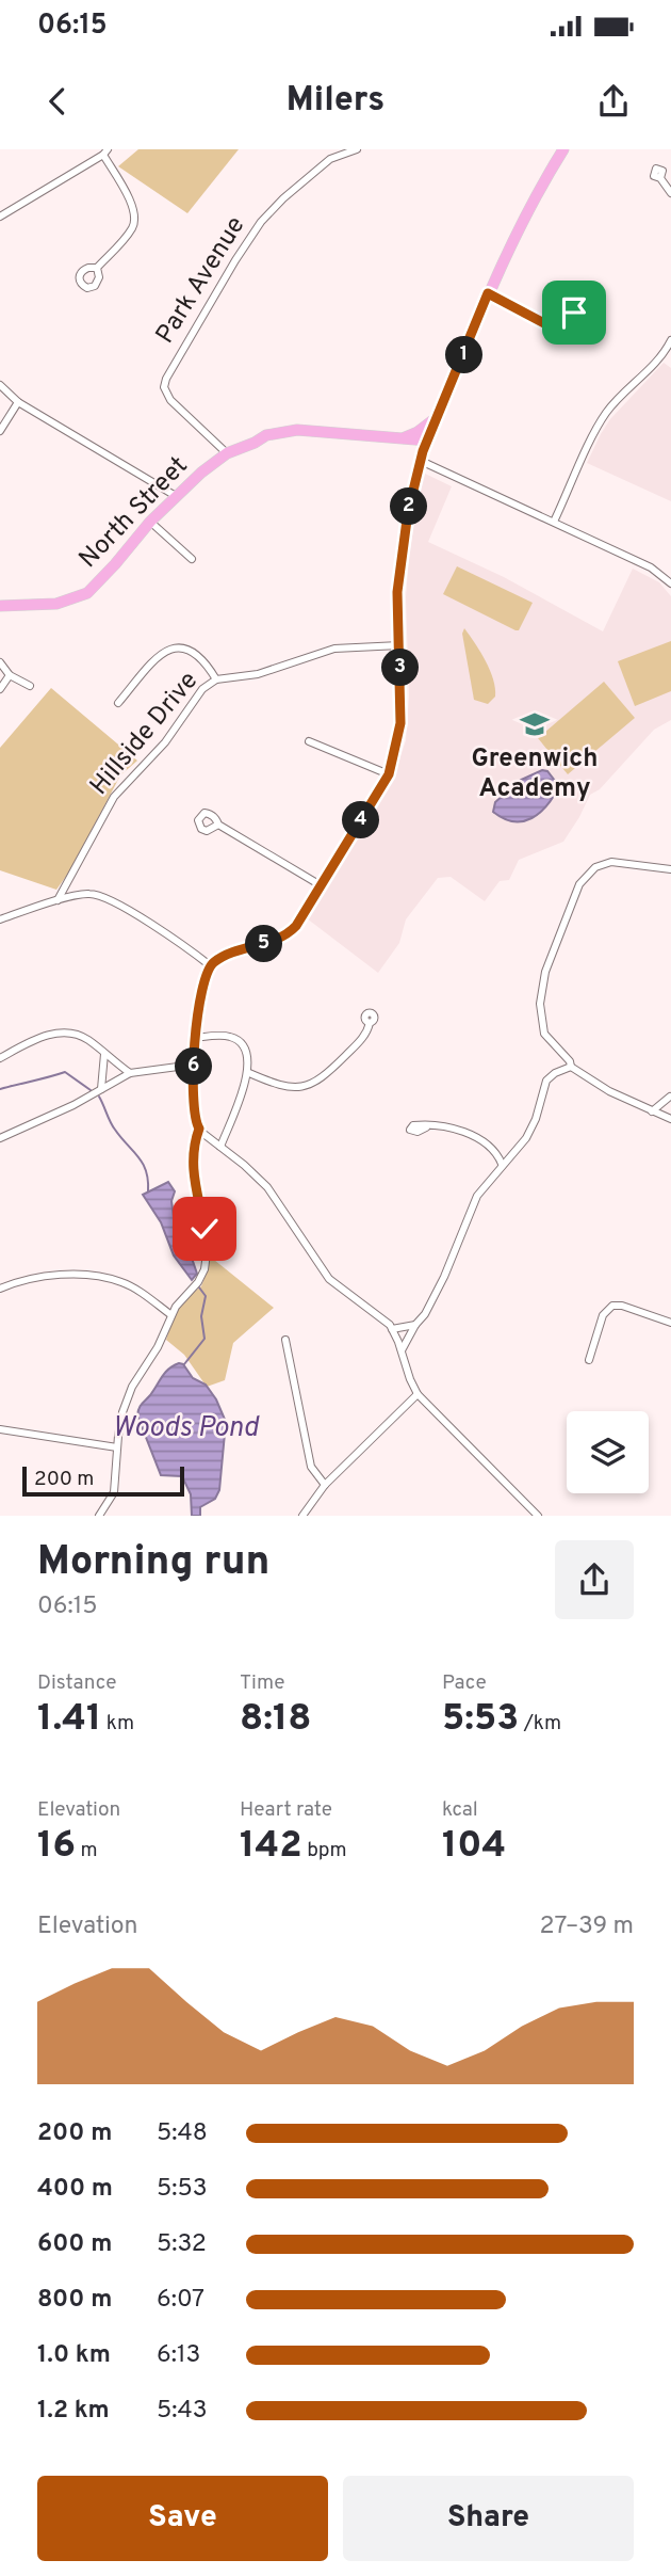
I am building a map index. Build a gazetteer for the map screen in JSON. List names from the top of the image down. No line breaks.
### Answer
{"streets":{"main road":["North Street"],"street":["Park Avenue","Hillside Drive"]},"crossings":[["Park Avenue","North Street"]],"water":["Woods Pond"],"places":{"school or university":["Greenwich Academy"]},"scale_bar":"200 m","page":{"status":"06:15","header":"Milers","pins":["1","2","3","4","5","6"],"scale":"200 m","heading":["Morning run","06:15"],"stats":[["Distance","1.41 km"],["Time","8:18"],["Pace","5:53 /km"],["Elevation","16 m"],["Heart rate","142 bpm"],["kcal","104"]],"chart":["Elevation","27–39 m"],"list":[{"name":"200 m","note":"5:48"},{"name":"400 m","note":"5:53"},{"name":"600 m","note":"5:32"},{"name":"800 m","note":"6:07"},{"name":"1.0 km","note":"6:13"},{"name":"1.2 km","note":"5:43"}],"buttons":["Save","Share"]}}
